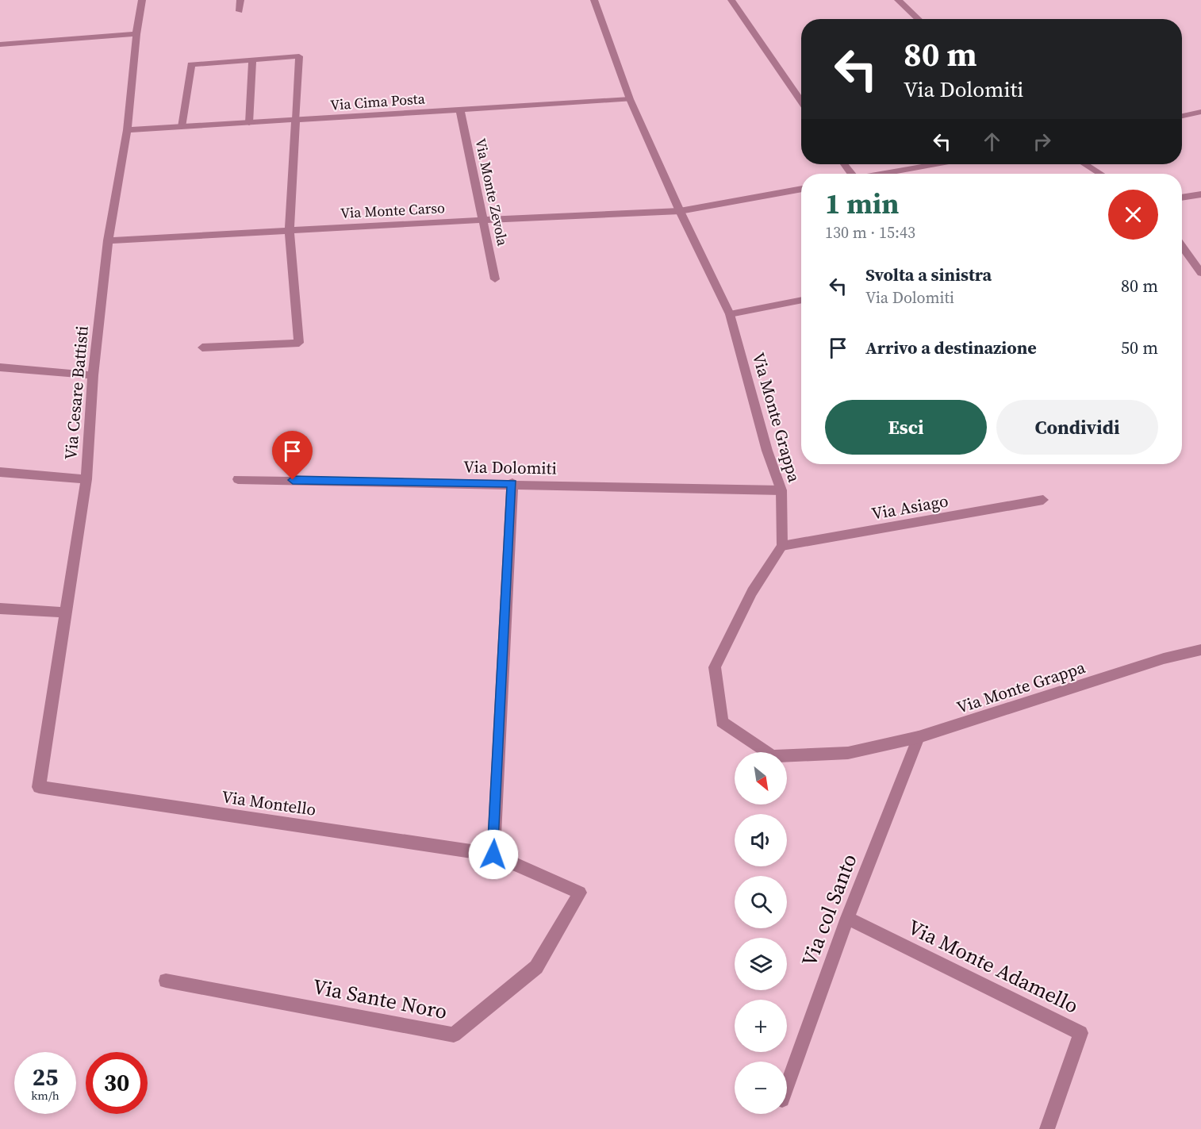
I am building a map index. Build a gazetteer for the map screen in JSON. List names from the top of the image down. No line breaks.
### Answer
{"streets":{"street":["Via Cima Posta","Via Monte Zevola","Via Monte Carso","Via Cesare Battisti","Via Monte Grappa","Via Dolomiti","Via Asiago","Via Montello","Via col Santo","Via Monte Adamello","Via Sante Noro"]},"crossings":[["Via Cima Posta","Via Monte Zevola"],["Via Cima Posta","Via Cesare Battisti"],["Via Cima Posta","Via Monte Grappa"],["Via Monte Zevola","Via Monte Carso"],["Via Monte Carso","Via Cesare Battisti"],["Via Monte Carso","Via Monte Grappa"],["Via Cesare Battisti","Via Montello"],["Via Monte Grappa","Via Dolomiti"],["Via Monte Grappa","Via Asiago"],["Via Monte Grappa","Via col Santo"],["Via Montello","Via Sante Noro"],["Via col Santo","Via Monte Adamello"]],"north":"bottom right","page":{"turn":["80 m","Via Dolomiti"],"heading":["1 min","130 m · 15:43"],"list":[{"name":"Svolta a sinistra","note":"Via Dolomiti","value":"80 m"},{"name":"Arrivo a destinazione","value":"50 m"}],"buttons":["Esci","Condividi"],"map_buttons":["+","−"],"speed":"25 km/h","limit":"30"}}
